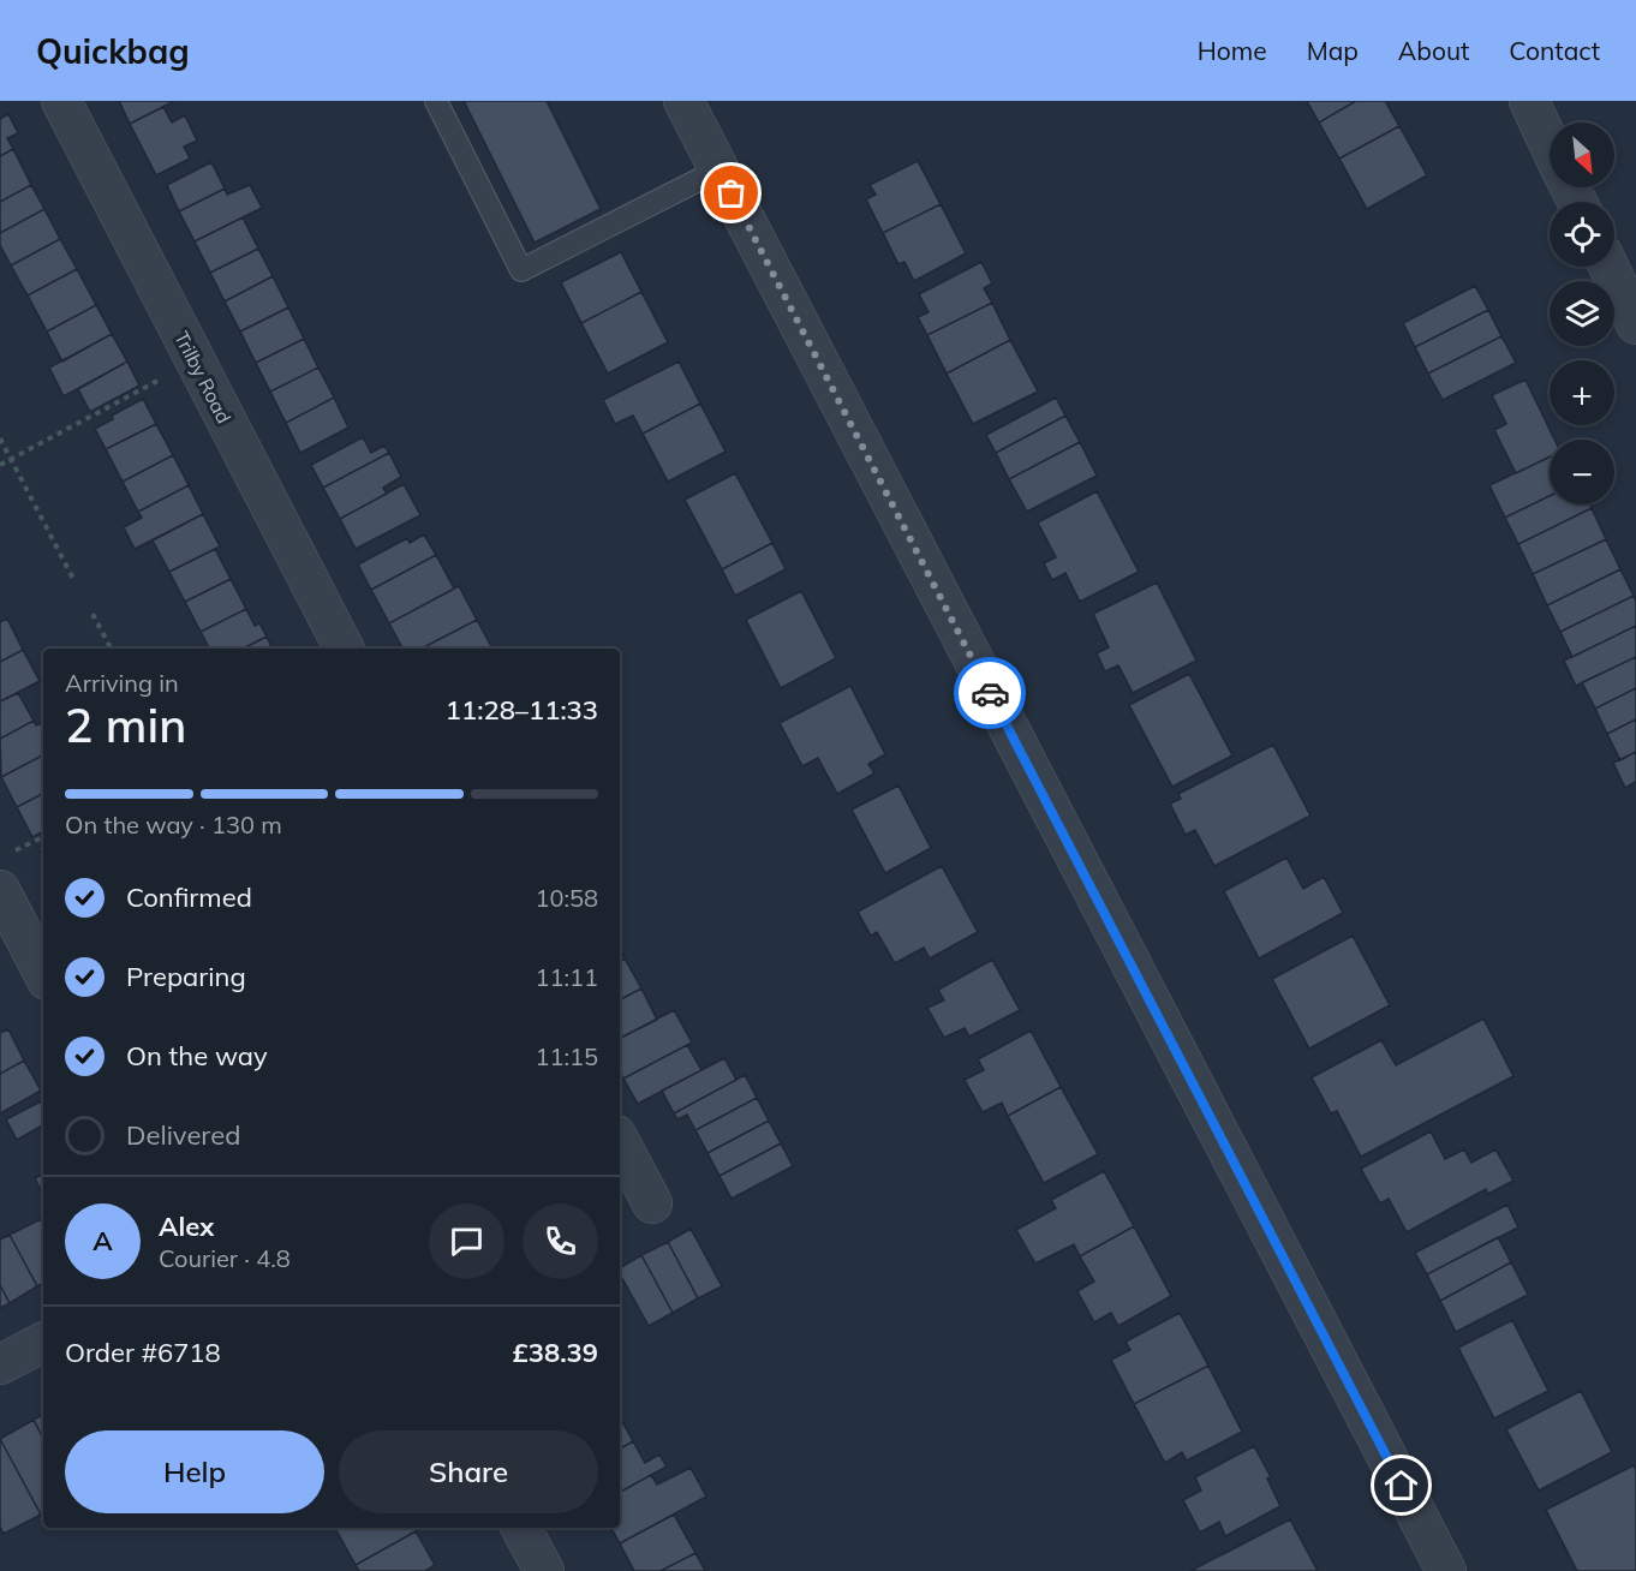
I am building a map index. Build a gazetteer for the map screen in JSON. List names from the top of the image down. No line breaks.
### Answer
{"streets":{"street":["Trilby Road"]},"north":"bottom right","page":{"header":"Quickbag","nav":["Home","Map","About","Contact"],"map_buttons":["+","−"],"heading":["2 min","Arriving in","11:28–11:33"],"panel":["Alex","Courier · 4.8","Order #6718","£38.39"],"bar":"On the way · 130 m","list":[["Confirmed","10:58"],["Preparing","11:11"],["On the way","11:15"],"Delivered"],"round":"A","buttons":["Help","Share"]}}
